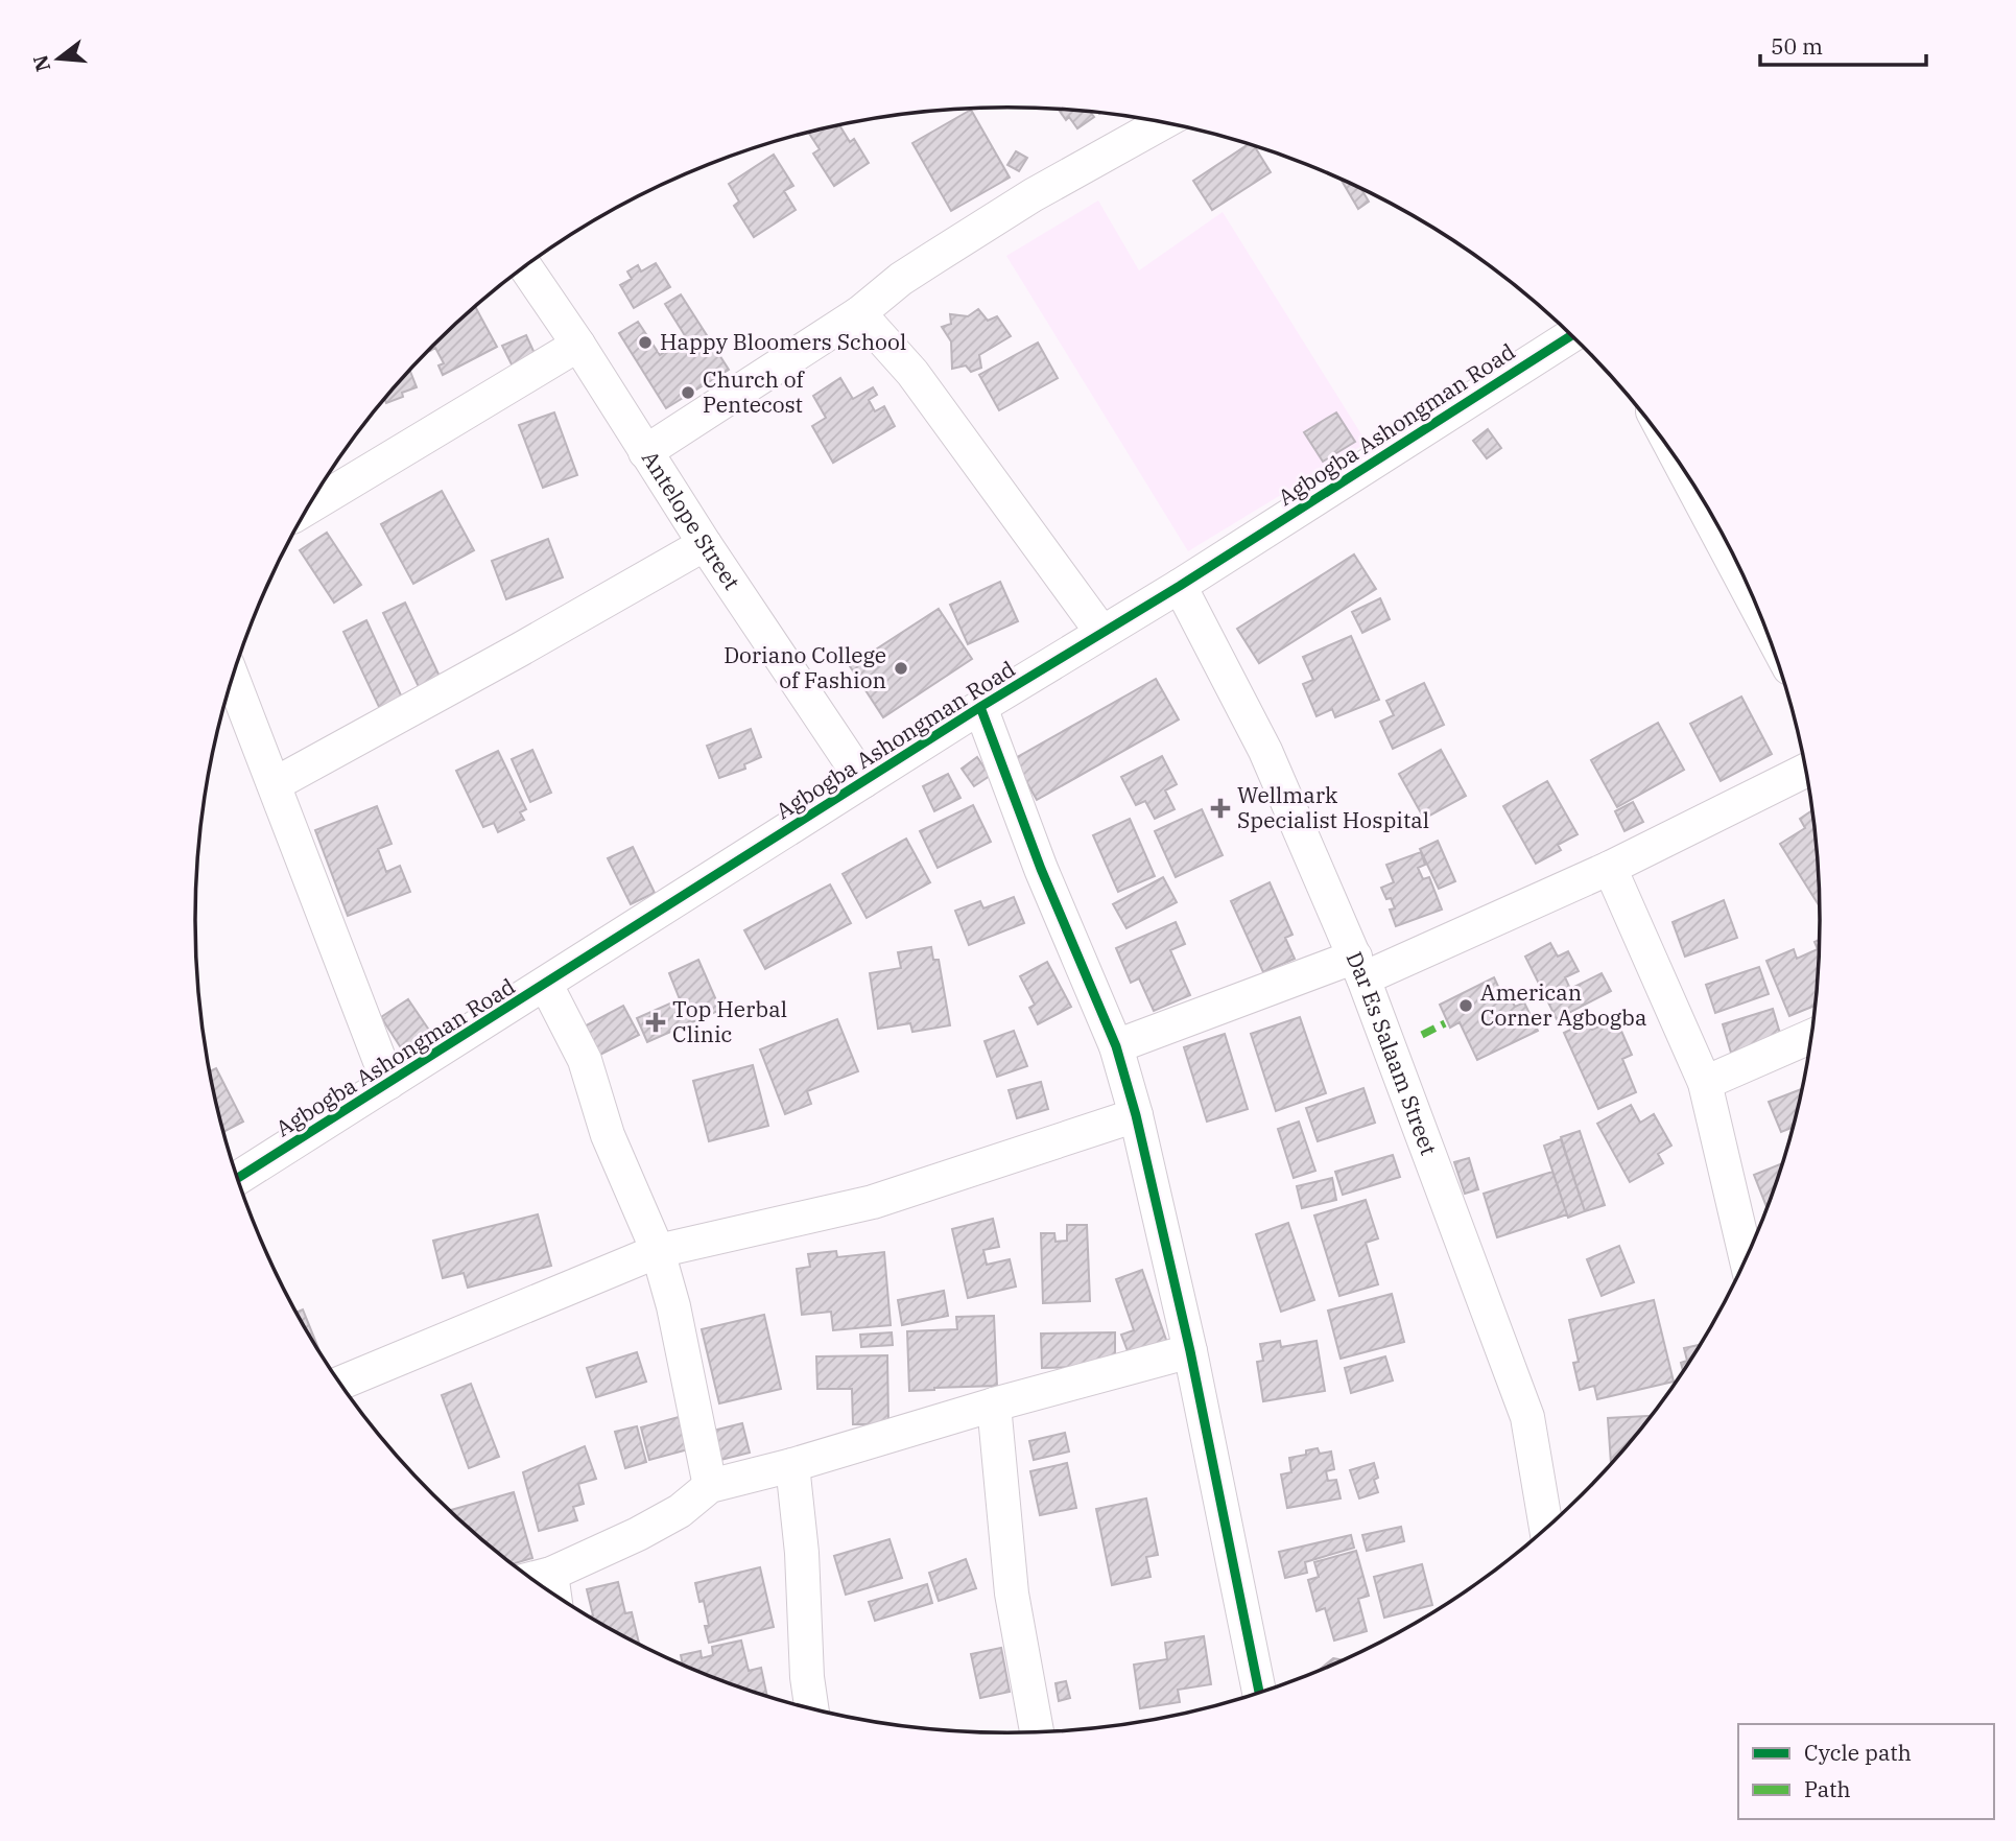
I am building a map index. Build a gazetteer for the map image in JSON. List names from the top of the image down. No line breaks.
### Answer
{"streets":{"street":["Agbogba Ashongman Road","Antelope Street","Dar Es Salaam Street"]},"crossings":[["Agbogba Ashongman Road","Antelope Street"],["Agbogba Ashongman Road","Dar Es Salaam Street"]],"places":{"other":["Happy Bloomers School","Church of Pentecost","Doriano College of Fashion","American Corner Agbogba"],"health":["Wellmark Specialist Hospital","Top Herbal Clinic"]},"legend":["Cycle path","Path"],"scale_bar":"50 m","north":"left"}
